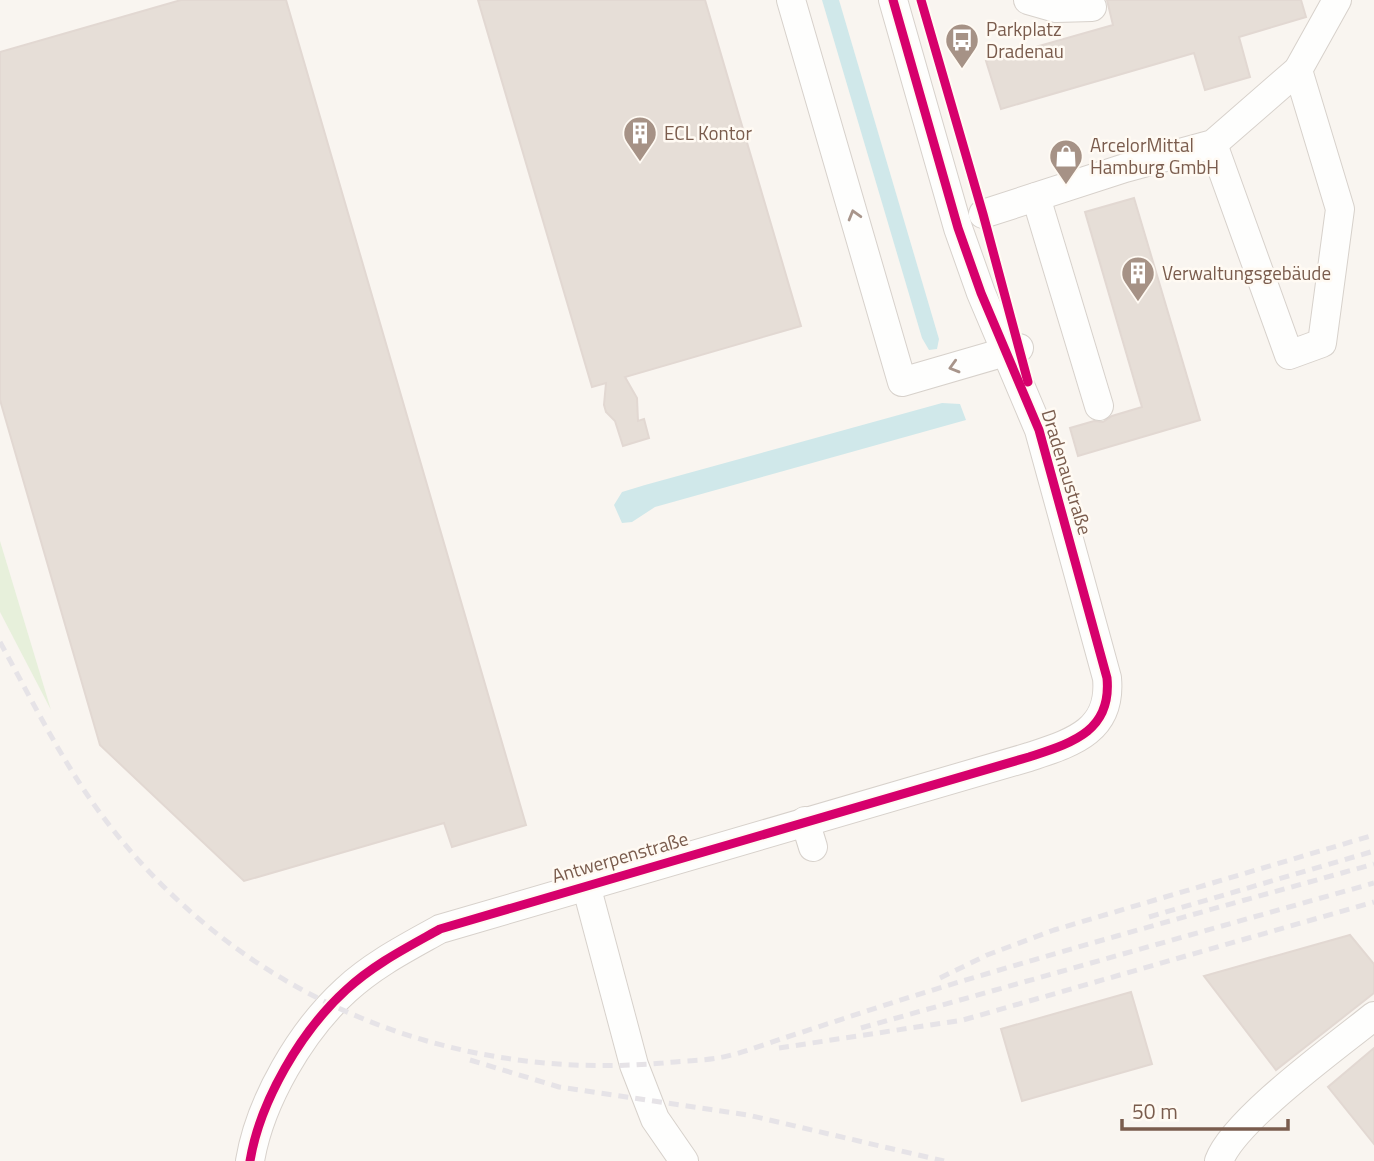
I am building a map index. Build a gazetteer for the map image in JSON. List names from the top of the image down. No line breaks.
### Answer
{"streets":{"street":["Dradenaustraße","Antwerpenstraße"]},"crossings":[["Dradenaustraße","Antwerpenstraße"]],"places":{"bus stop":["Parkplatz Dradenau"],"building":["ECL Kontor","Verwaltungsgebäude"],"shop":["ArcelorMittal Hamburg GmbH"]},"scale_bar":"50 m"}
